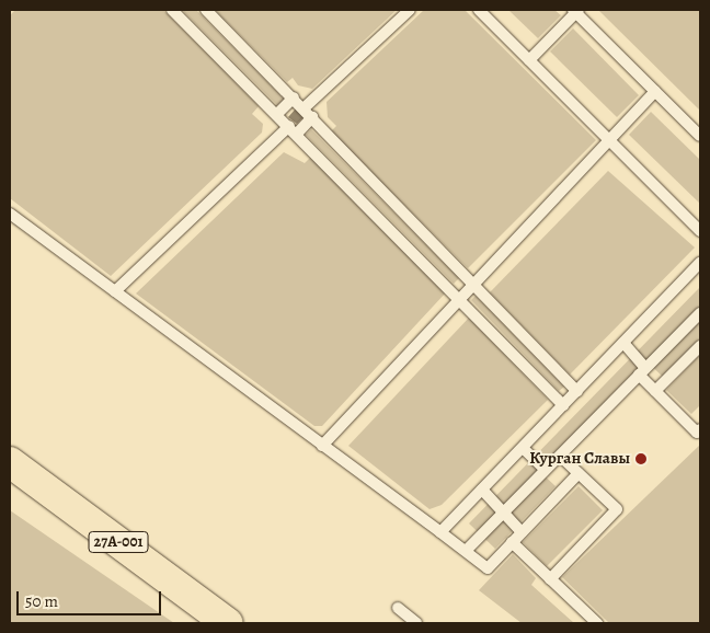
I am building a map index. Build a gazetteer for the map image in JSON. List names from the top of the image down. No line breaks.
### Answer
{"streets":{"main road":["27А-001"]},"places":["Курган Славы"],"scale_bar":"50 m"}
